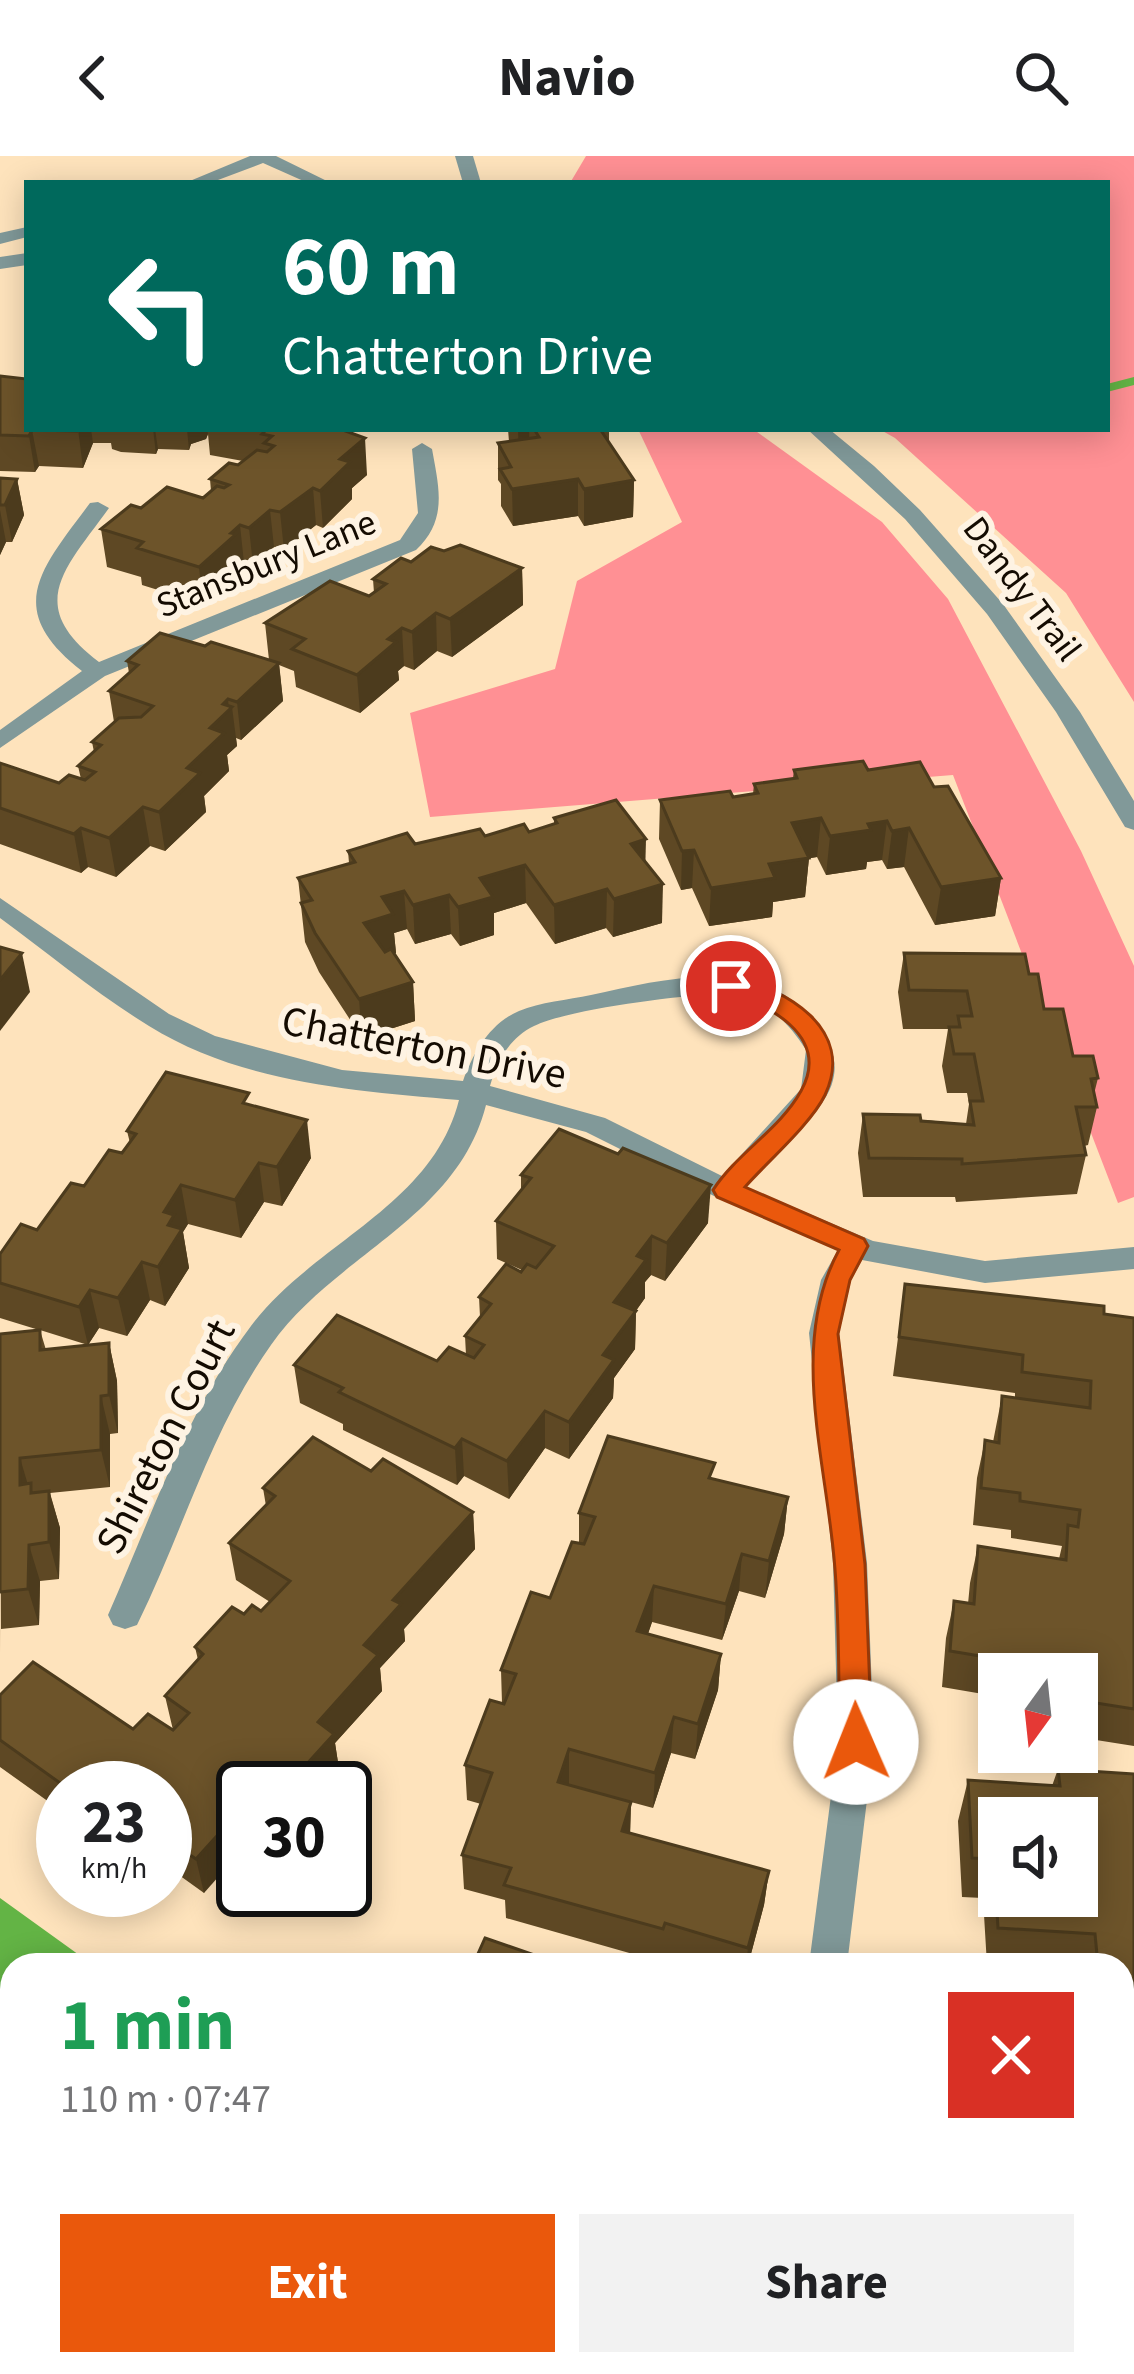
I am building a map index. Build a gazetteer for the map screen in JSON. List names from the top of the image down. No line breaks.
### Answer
{"streets":{"street":["Stansbury Lane","Dandy Trail","Chatterton Drive","Shireton Court"]},"crossings":[["Chatterton Drive","Shireton Court"]],"north":"bottom","page":{"header":"Navio","turn":["60 m","Chatterton Drive"],"speed":"23 km/h","limit":"30","heading":["1 min","110 m · 07:47"],"buttons":["Exit","Share"]}}
